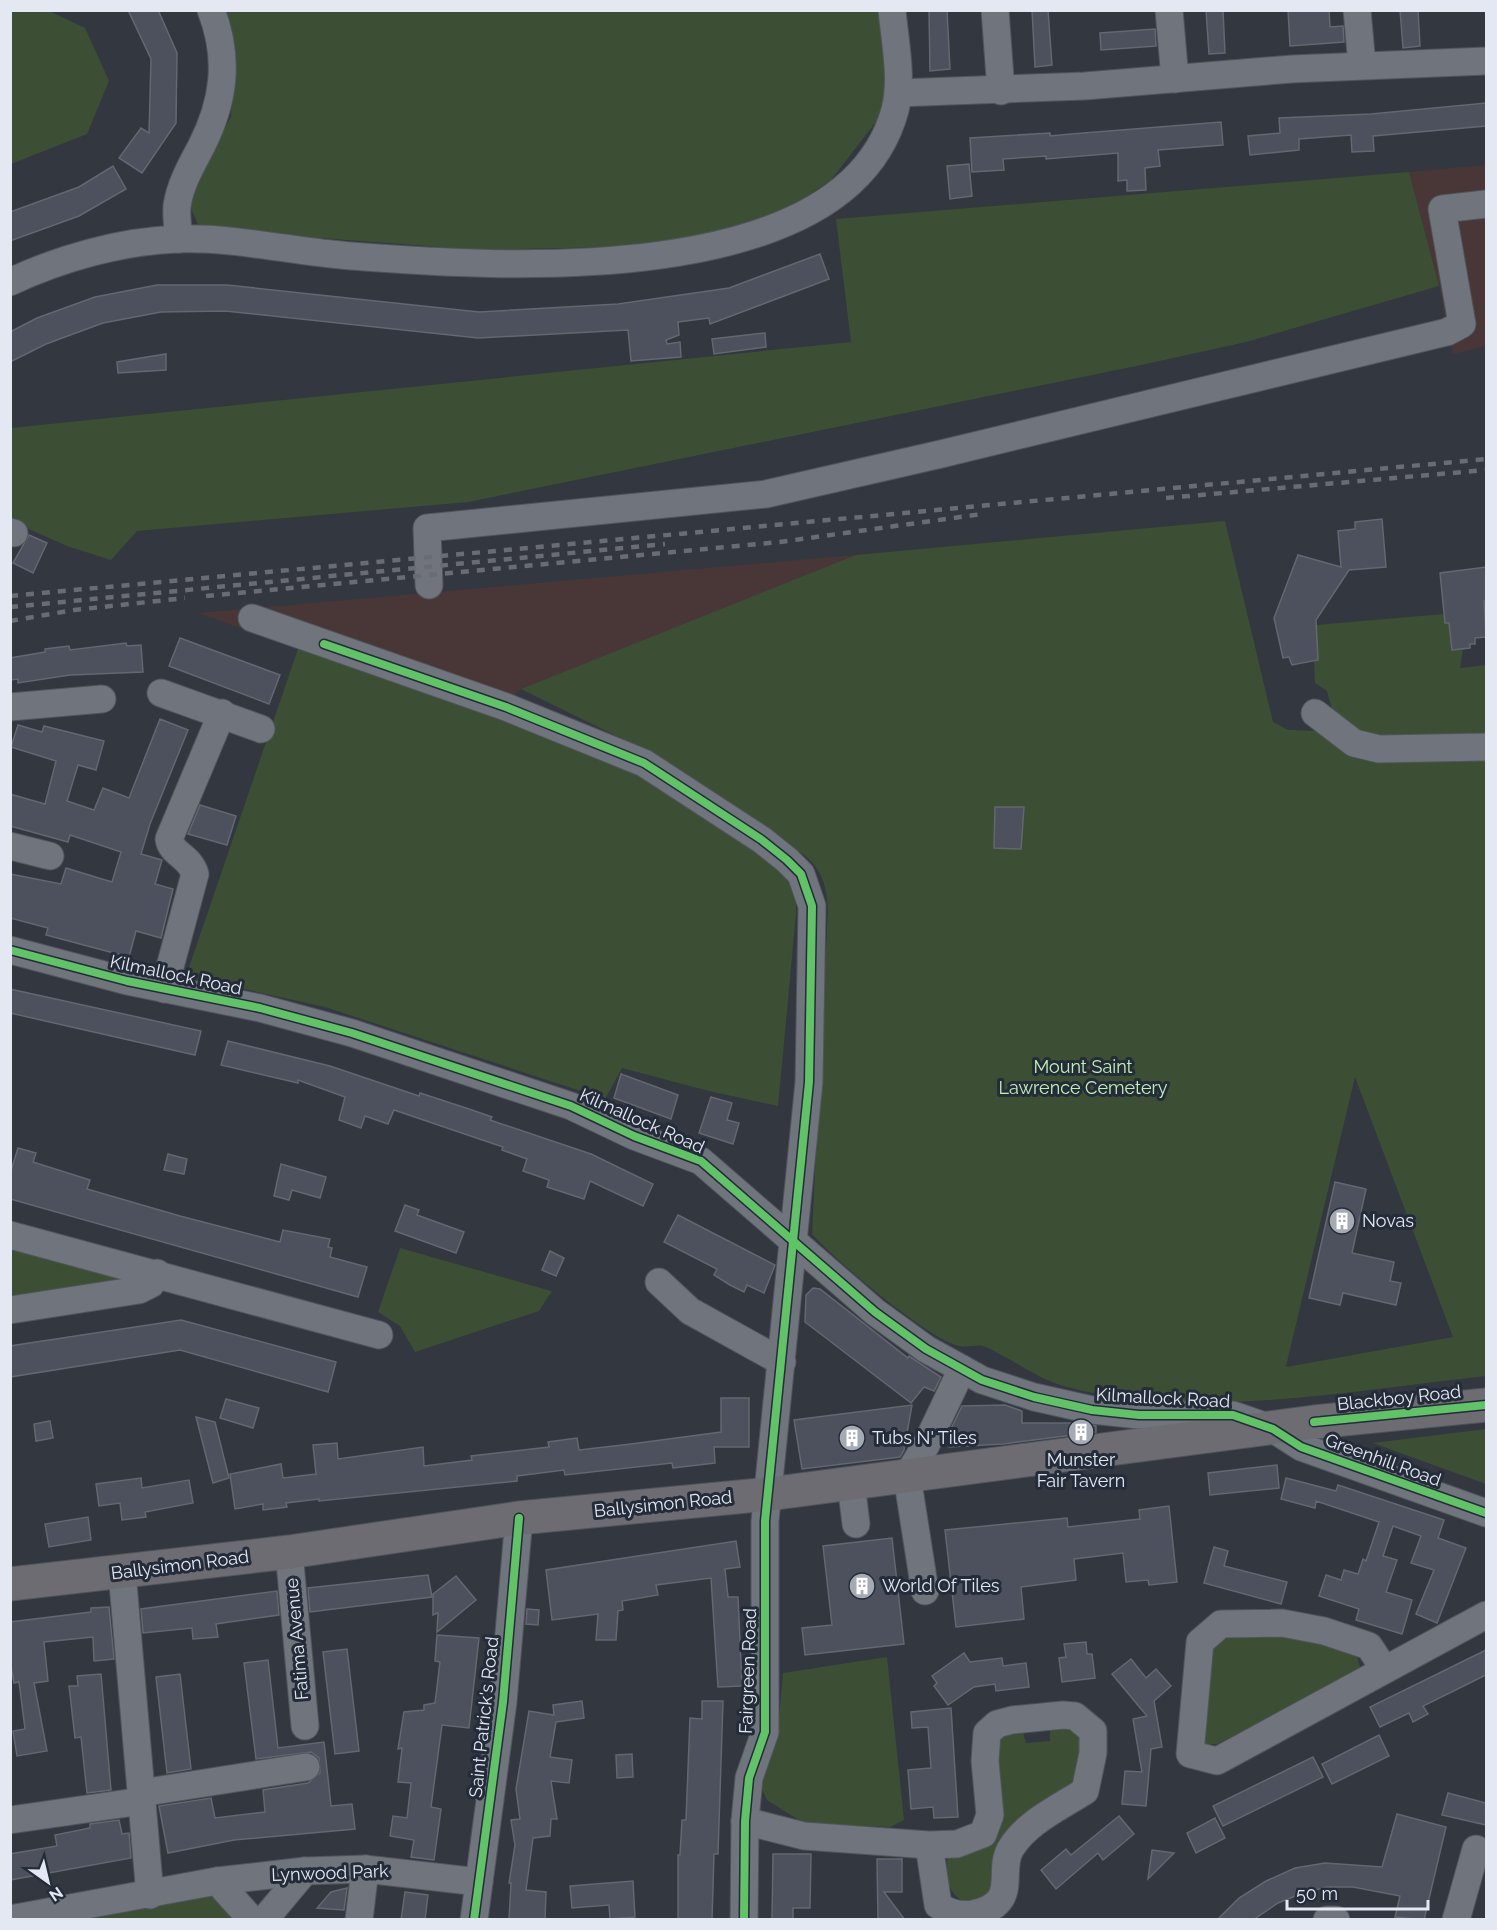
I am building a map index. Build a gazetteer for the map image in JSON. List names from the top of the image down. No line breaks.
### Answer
{"streets":{"main road":["Blackboy Road","Ballysimon Road"],"street":["Kilmallock Road","Greenhill Road","Fatima Avenue","Fairgreen Road","Saint Patrick's Road","Lynwood Park"]},"crossings":[["Kilmallock Road","Greenhill Road"],["Kilmallock Road","Ballysimon Road"],["Kilmallock Road","Fairgreen Road"],["Blackboy Road","Ballysimon Road"],["Greenhill Road","Ballysimon Road"],["Ballysimon Road","Fatima Avenue"],["Ballysimon Road","Fairgreen Road"],["Ballysimon Road","Saint Patrick's Road"],["Saint Patrick's Road","Lynwood Park"]],"parks":["Mount Saint Lawrence Cemetery"],"places":{"building":["Novas","Munster Fair Tavern","Tubs N' Tiles","World Of Tiles"]},"scale_bar":"50 m","north":"bottom right"}
